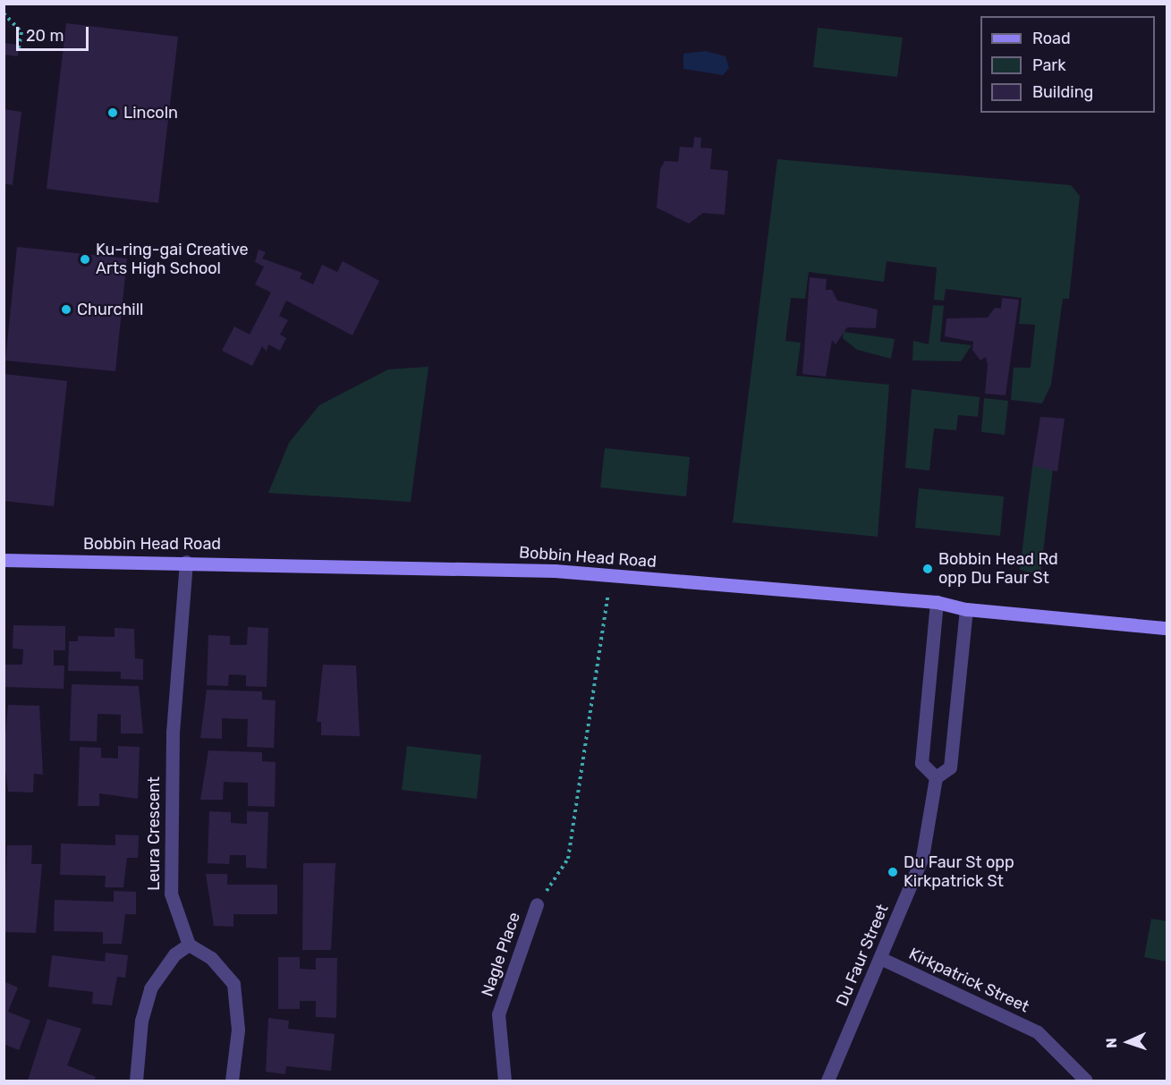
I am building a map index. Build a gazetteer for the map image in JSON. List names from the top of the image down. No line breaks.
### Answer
{"streets":{"main road":["Bobbin Head Road"],"street":["Leura Crescent","Nagle Place","Du Faur Street","Kirkpatrick Street"]},"crossings":[["Bobbin Head Road","Leura Crescent"],["Bobbin Head Road","Du Faur Street"],["Du Faur Street","Kirkpatrick Street"]],"places":["Lincoln","Ku-ring-gai Creative Arts High School","Churchill","Bobbin Head Rd opp Du Faur St","Du Faur St opp Kirkpatrick St"],"legend":["Road","Park","Building"],"scale_bar":"20 m","north":"left"}
